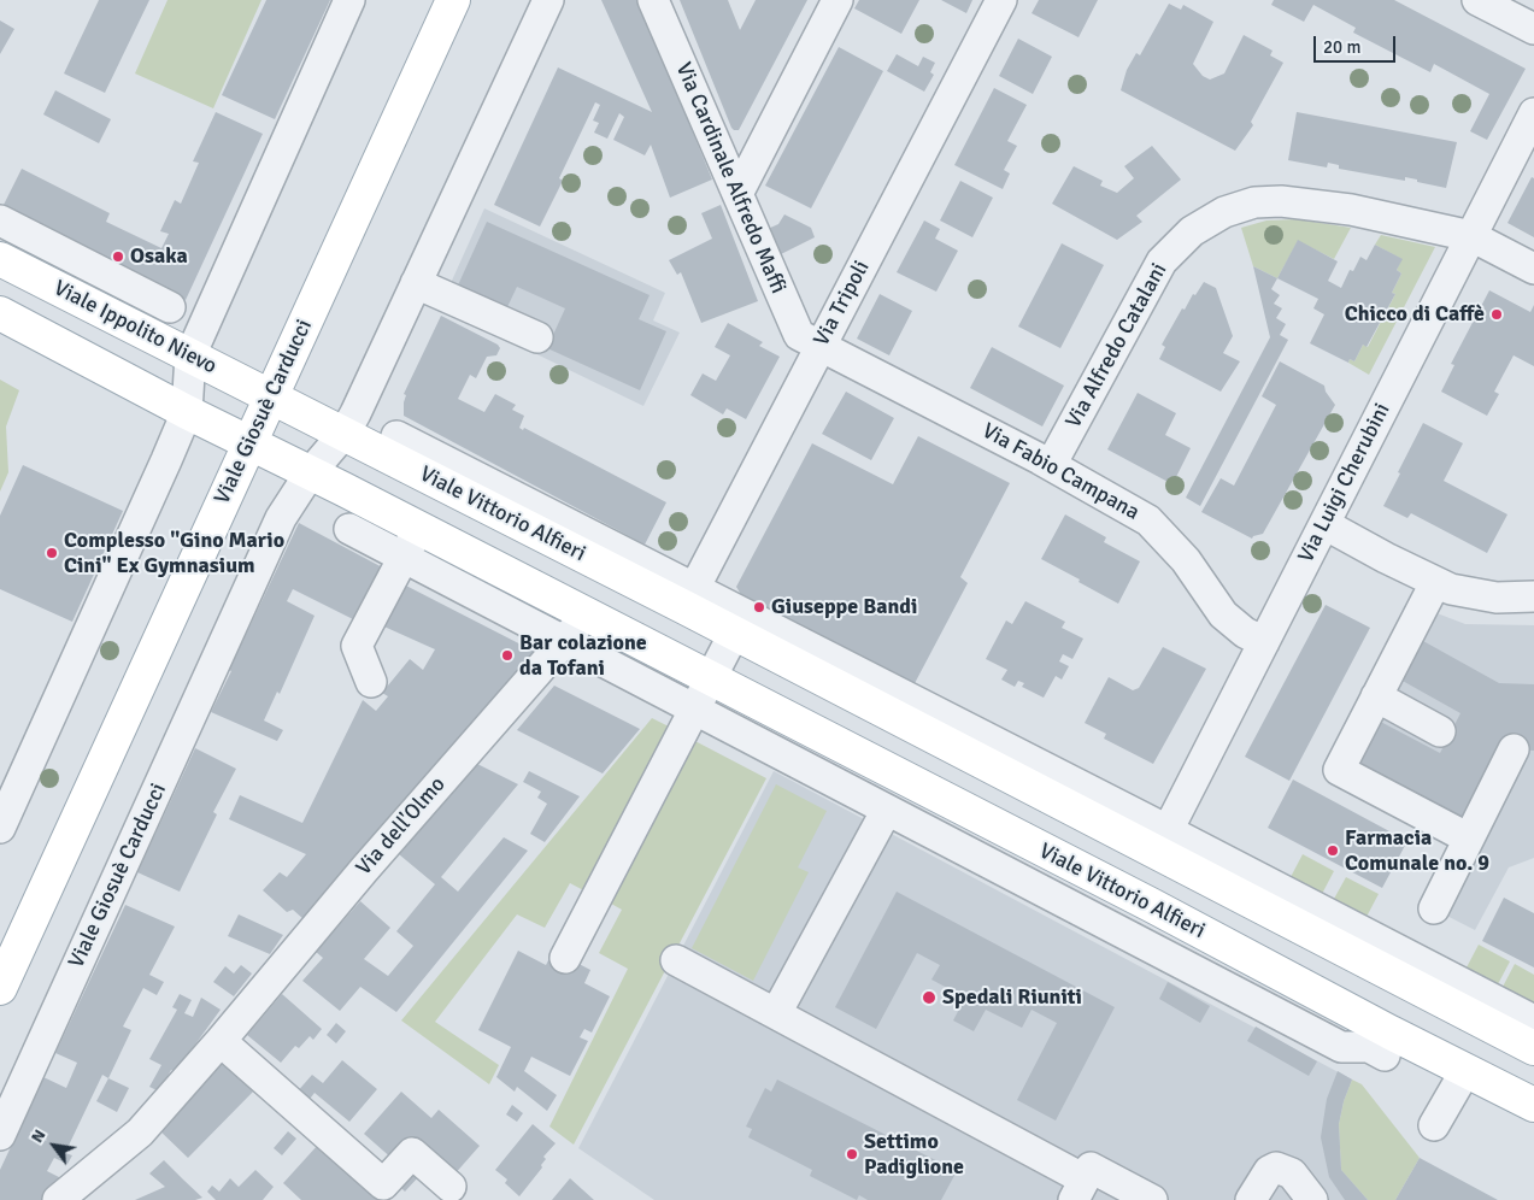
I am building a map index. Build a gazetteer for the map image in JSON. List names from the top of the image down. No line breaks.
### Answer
{"streets":{"main road":["Viale Ippolito Nievo","Viale Giosuè Carducci","Viale Vittorio Alfieri"],"street":["Via Cardinale Alfredo Maffi","Via Tripoli","Via Alfredo Catalani","Via Fabio Campana","Via Luigi Cherubini","Via dell'Olmo"]},"crossings":[["Via Cardinale Alfredo Maffi","Via Tripoli"],["Via Cardinale Alfredo Maffi","Via Fabio Campana"],["Via Tripoli","Via Fabio Campana"],["Via Tripoli","Viale Vittorio Alfieri"],["Viale Ippolito Nievo","Viale Giosuè Carducci"],["Viale Ippolito Nievo","Viale Vittorio Alfieri"],["Via Alfredo Catalani","Via Fabio Campana"],["Via Alfredo Catalani","Via Luigi Cherubini"],["Viale Giosuè Carducci","Viale Vittorio Alfieri"],["Via Fabio Campana","Via Luigi Cherubini"],["Via Luigi Cherubini","Viale Vittorio Alfieri"],["Viale Vittorio Alfieri","Via dell'Olmo"]],"places":["Osaka","Chicco di Caffè","Complesso \"Gino Mario Cini\" Ex Gymnasium","Giuseppe Bandi","Bar colazione da Tofani","Farmacia Comunale no. 9","Spedali Riuniti","Settimo Padiglione"],"scale_bar":"20 m","north":"top left"}
